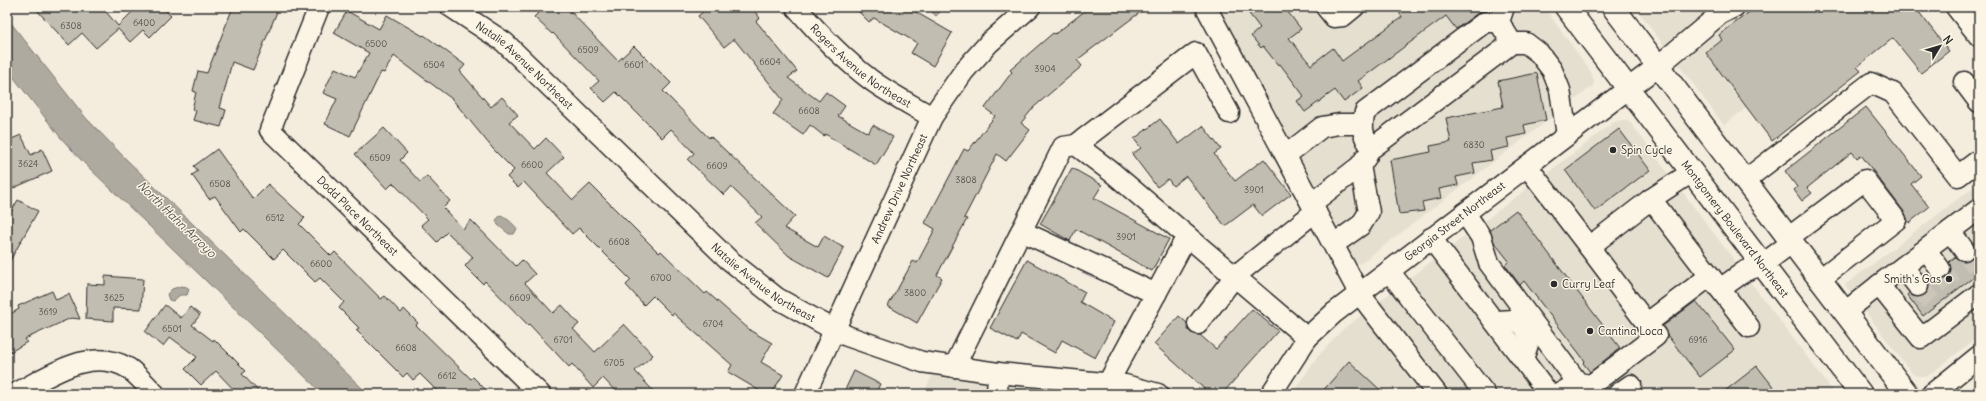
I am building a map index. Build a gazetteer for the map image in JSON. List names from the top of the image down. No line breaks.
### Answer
{"streets":{"main road":["Montgomery Boulevard Northeast"],"street":["Rogers Avenue Northeast","Natalie Avenue Northeast","Andrew Drive Northeast","Dodd Place Northeast","Georgia Street Northeast"]},"crossings":[["Rogers Avenue Northeast","Andrew Drive Northeast"],["Natalie Avenue Northeast","Andrew Drive Northeast"],["Georgia Street Northeast","Montgomery Boulevard Northeast"]],"water":["North Hahn Arroyo"],"places":["Spin Cycle","Smith's Gas","Curry Leaf","Cantina Loca"],"house_numbers":["6400","6308","6500","6509","6604","6504","6601","3904","6608","6830","6509","3624","6600","6609","3808","6508","3901","6512","3901","6608","6600","6700","3800","3625","6609","3619","6704","6501","6701","6916","6608","6705","6612"],"north":"top right"}
